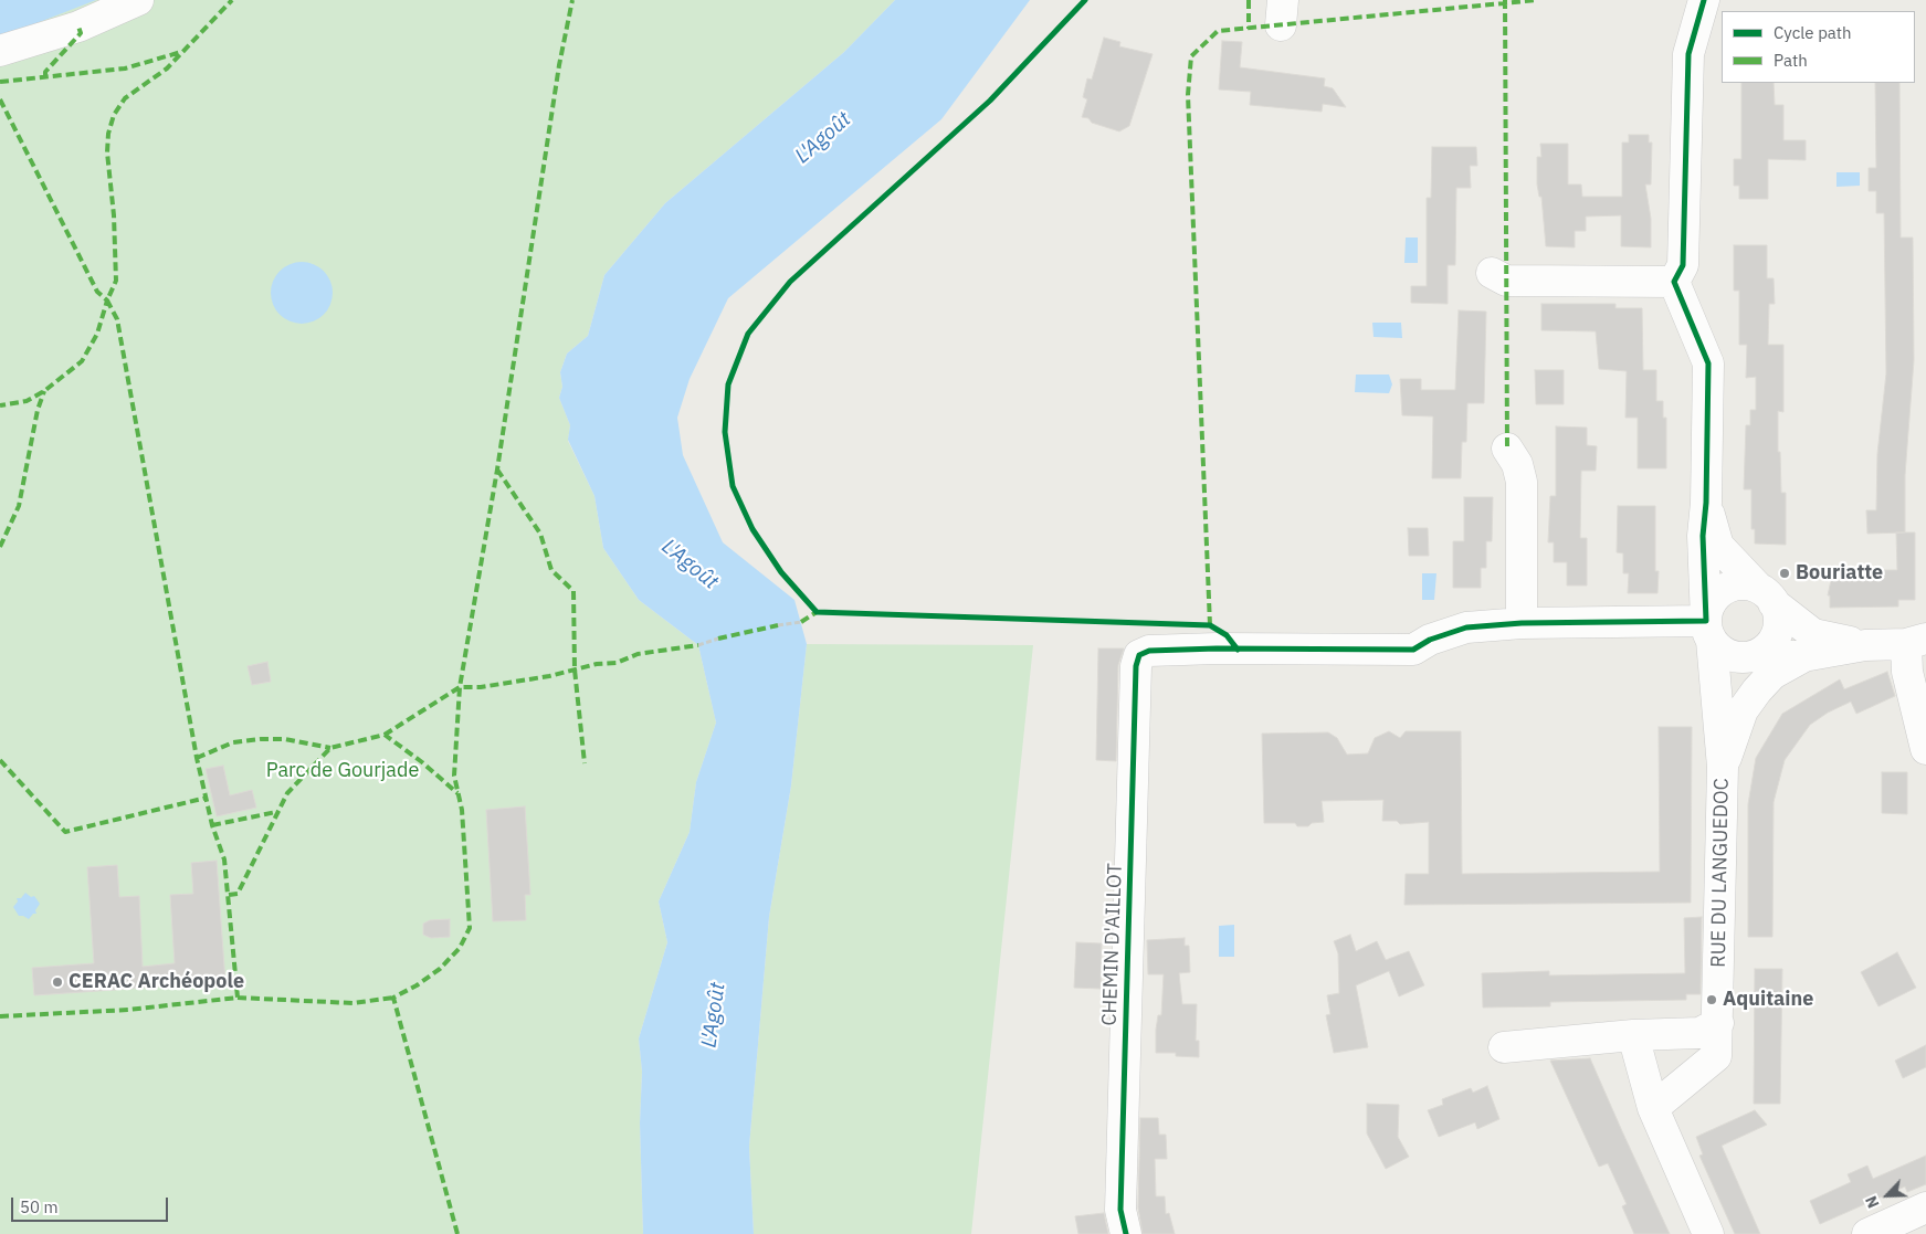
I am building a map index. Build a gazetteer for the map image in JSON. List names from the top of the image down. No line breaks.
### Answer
{"streets":{"street":["RUE DU LANGUEDOC","CHEMIN D'AILLOT"]},"water":["L'Agoût"],"parks":["Parc de Gourjade"],"places":["Bouriatte","CERAC Archéopole","Aquitaine"],"legend":["Cycle path","Path"],"scale_bar":"50 m","north":"bottom left"}
